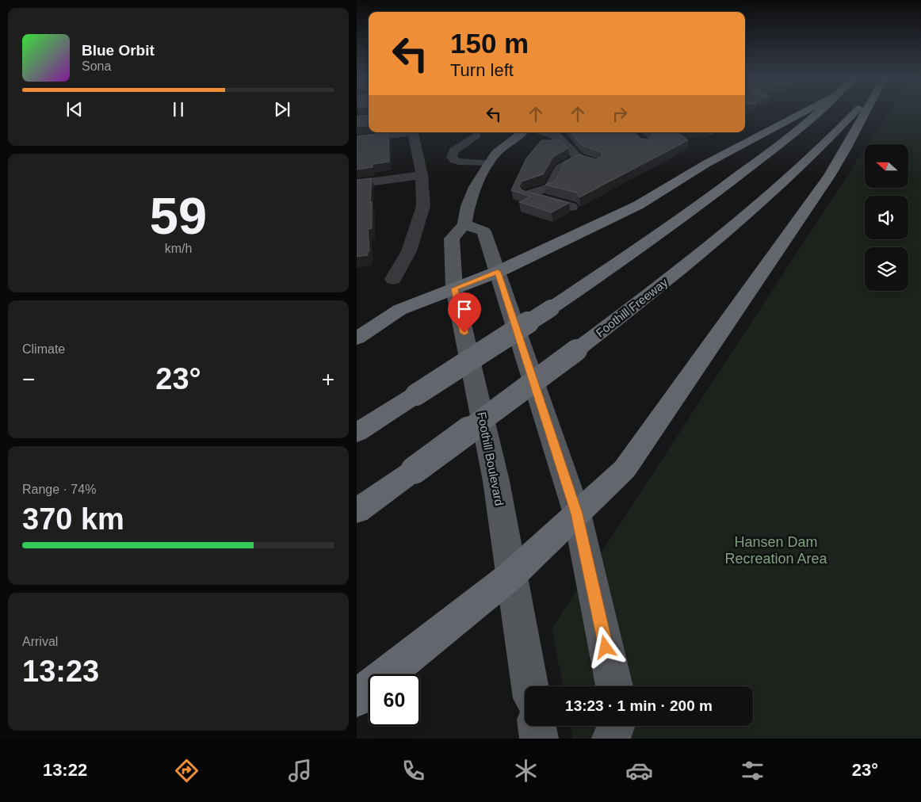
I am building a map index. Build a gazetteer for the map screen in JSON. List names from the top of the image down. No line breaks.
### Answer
{"streets":{"highway":["Foothill Freeway"],"main road":["Foothill Boulevard"]},"parks":["Hansen Dam Recreation Area"],"north":"left","page":{"turn":["150 m","Turn left"],"song":["Blue Orbit","Sona"],"tile":[["59","km/h"],"Climate",["Range · 74%","370 km"],["Arrival","13:23"]],"heat":["−","23°","+"],"limit":"60","trip":"13:23 · 1 min · 200 m","tabs":["13:22","23°"]}}
